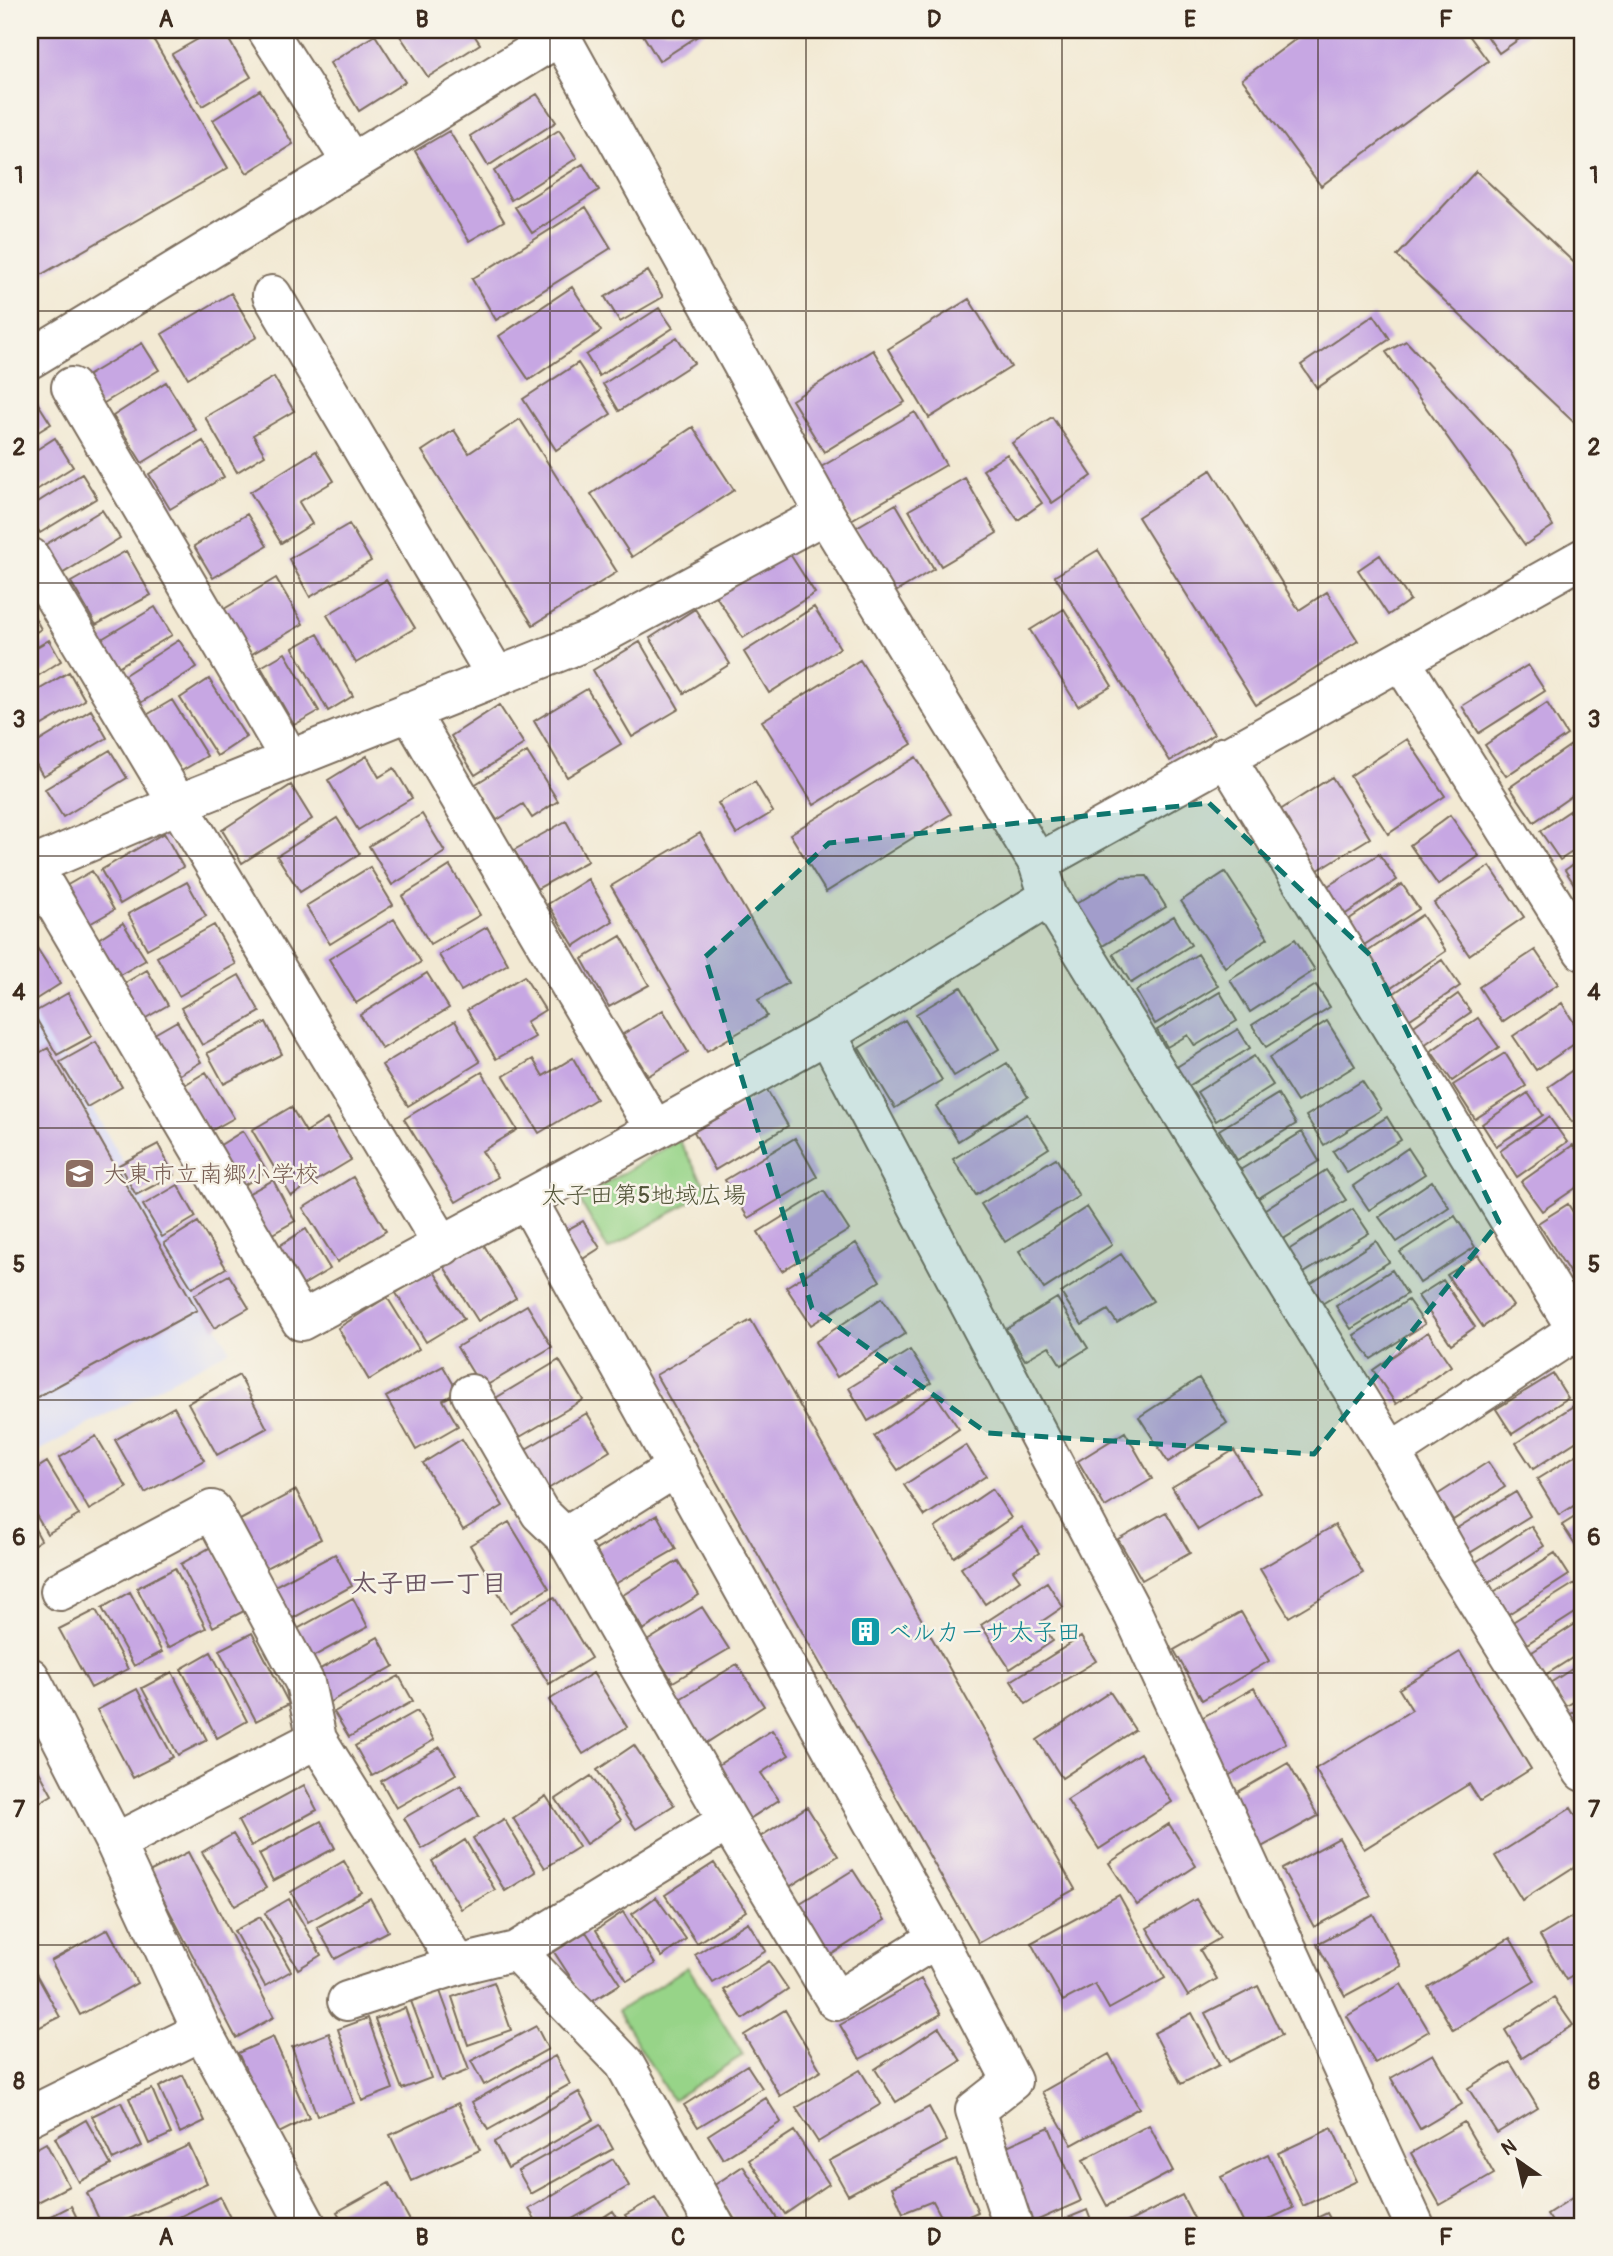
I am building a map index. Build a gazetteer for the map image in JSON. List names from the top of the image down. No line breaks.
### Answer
{"districts":["太子田一丁目"],"parks":["太子田第5地域広場"],"places":{"school or university":["大東市立南郷小学校"],"building":["ベルカーサ太子田"]},"north":"top left","grid":{"columns":["A","B","C","D","E","F"],"rows":["1","2","3","4","5","6","7","8"]}}
